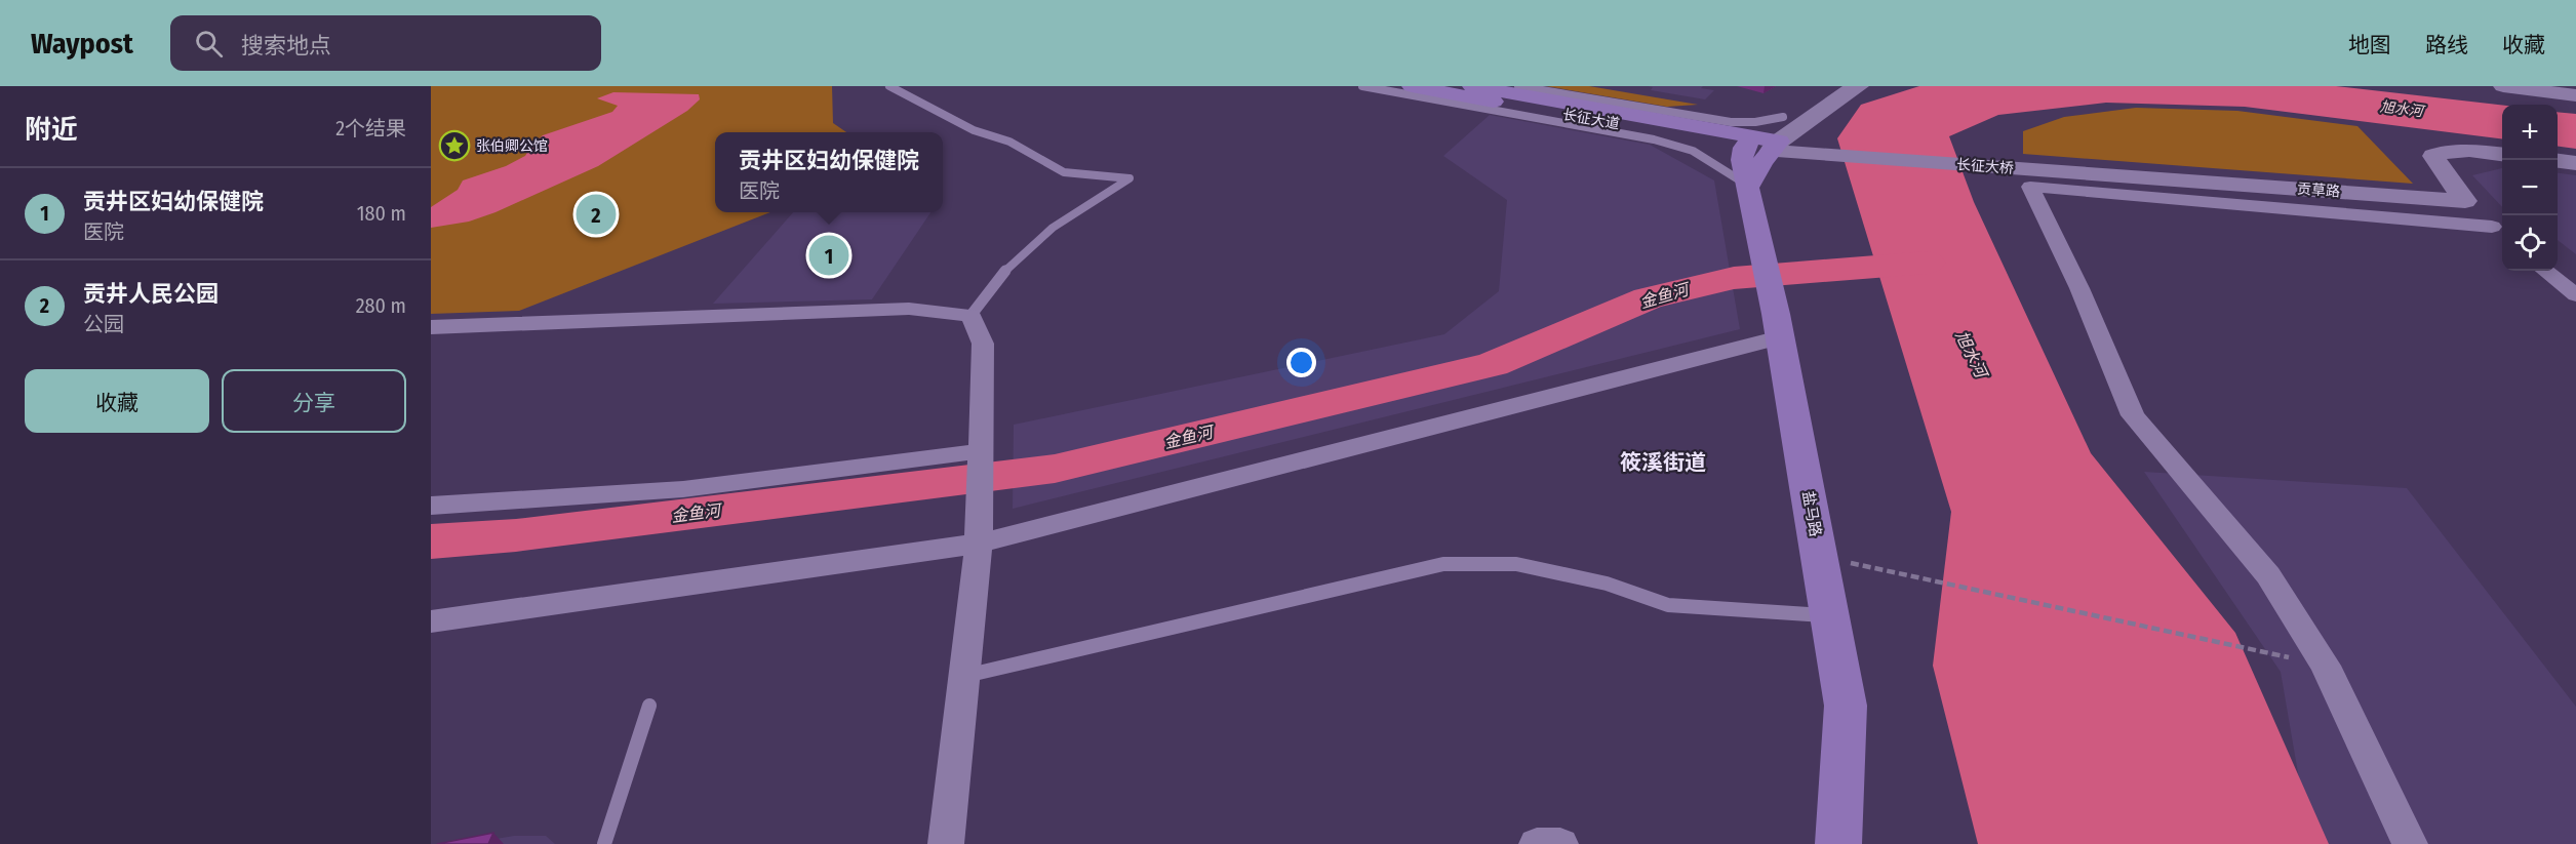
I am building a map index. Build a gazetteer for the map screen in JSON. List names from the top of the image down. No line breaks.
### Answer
{"streets":{"main road":["长征大道","长征大桥","贡草路","盐马路"]},"crossings":[["长征大道","长征大桥"],["长征大桥","贡草路"]],"districts":["筱溪街道"],"water":["旭水河","金鱼河"],"places":{"place":["张伯卿公馆"]},"page":{"header":"Waypost","search":"搜索地点","nav":["地图","路线","收藏"],"heading":["附近","2个结果"],"map_buttons":["+","−"],"popup":["贡井区妇幼保健院","医院"],"list":[{"mark":"1","name":"贡井区妇幼保健院","note":"医院","value":"180 m"},{"mark":"2","name":"贡井人民公园","note":"公园","value":"280 m"}],"pins":["2","1"],"buttons":["收藏","分享"]}}
